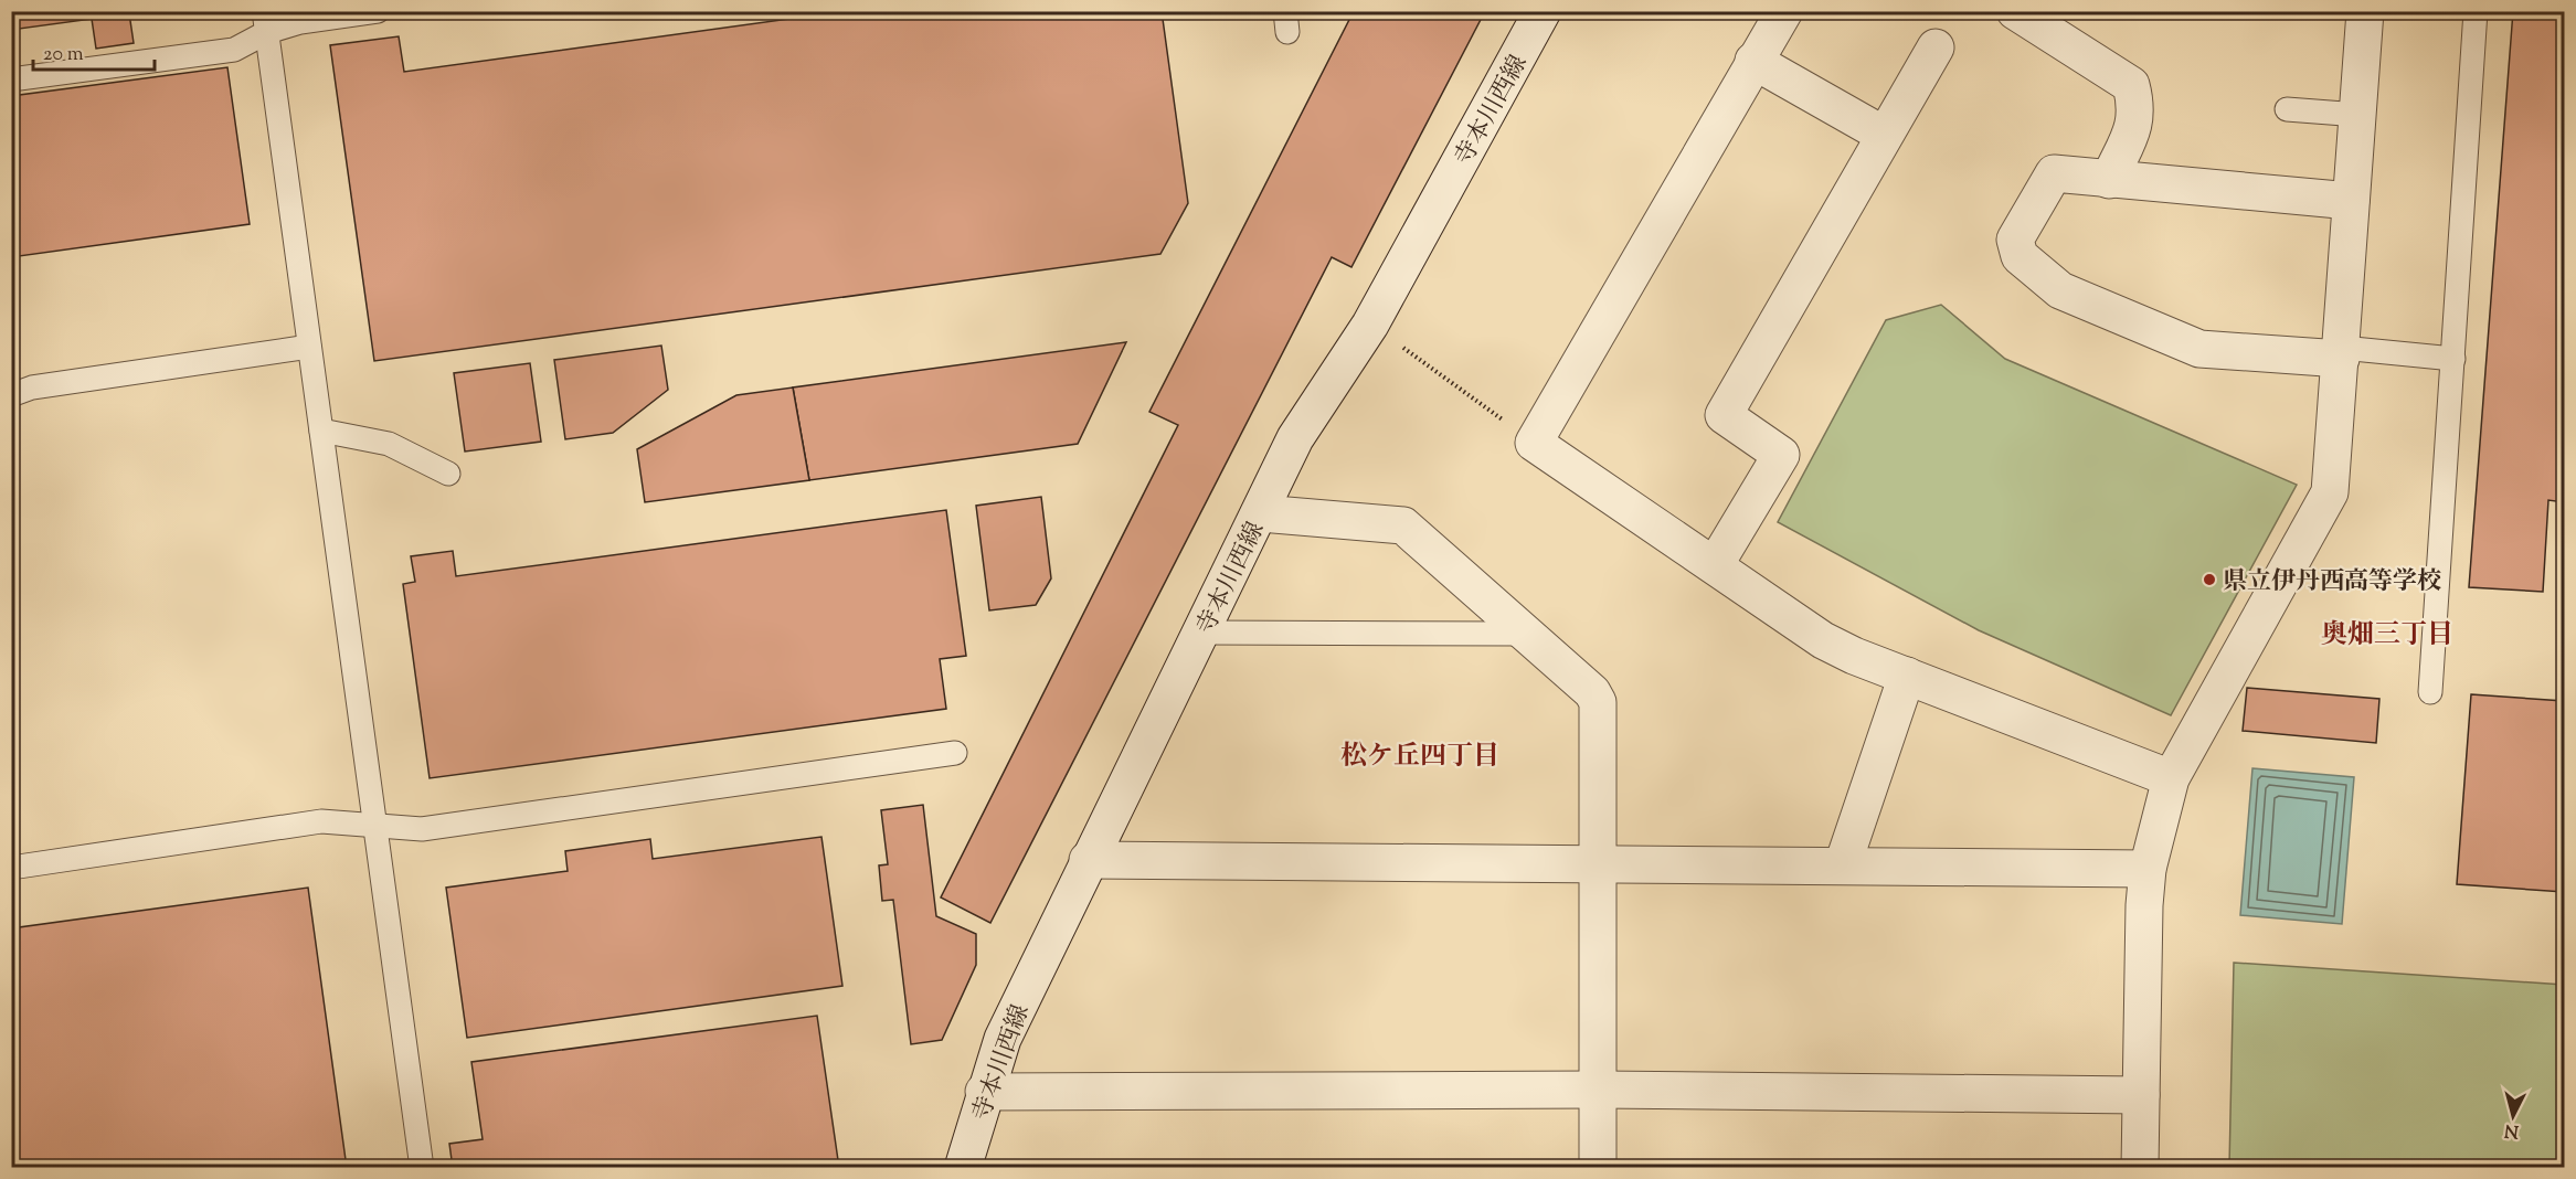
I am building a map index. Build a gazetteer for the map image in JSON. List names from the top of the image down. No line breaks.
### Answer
{"streets":{"street":["寺本川西線"]},"districts":["奥畑三丁目","松ケ丘四丁目"],"places":["県立伊丹西高等学校"],"scale_bar":"20 m","north":"bottom"}
